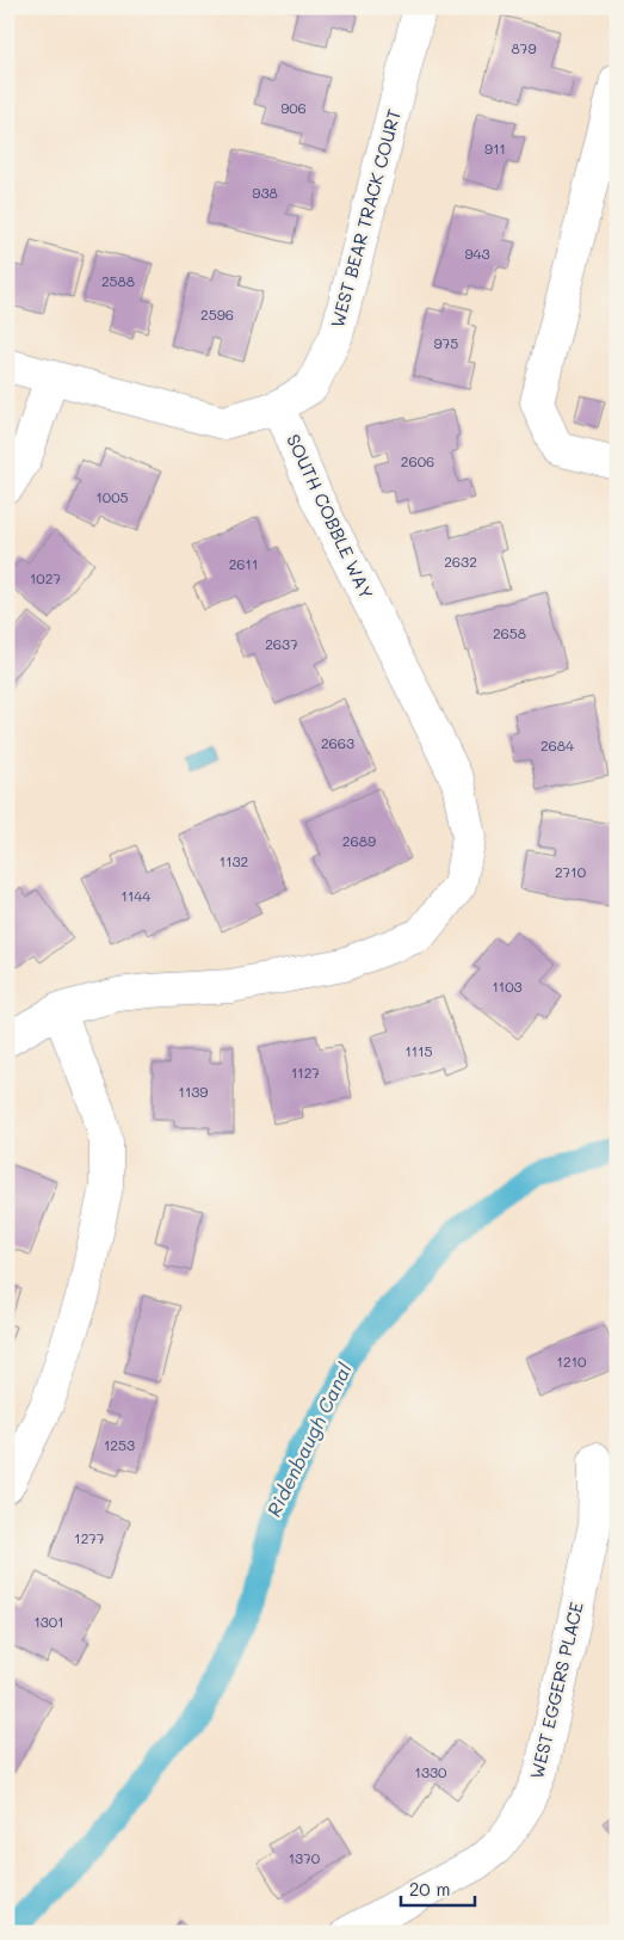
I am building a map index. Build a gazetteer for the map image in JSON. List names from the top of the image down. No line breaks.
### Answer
{"streets":{"street":["WEST BEAR TRACK COURT","SOUTH COBBLE WAY","WEST EGGERS PLACE"]},"crossings":[["WEST BEAR TRACK COURT","SOUTH COBBLE WAY"]],"water":["Ridenbaugh Canal"],"house_numbers":["879","906","911","938","943","2588","2596","975","2606","1005","2632","2611","1027","2658","2637","2663","2684","2689","1132","2710","1144","1103","1115","1127","1139","1210","1253","1277","1301","1330","1370"],"scale_bar":"20 m"}
